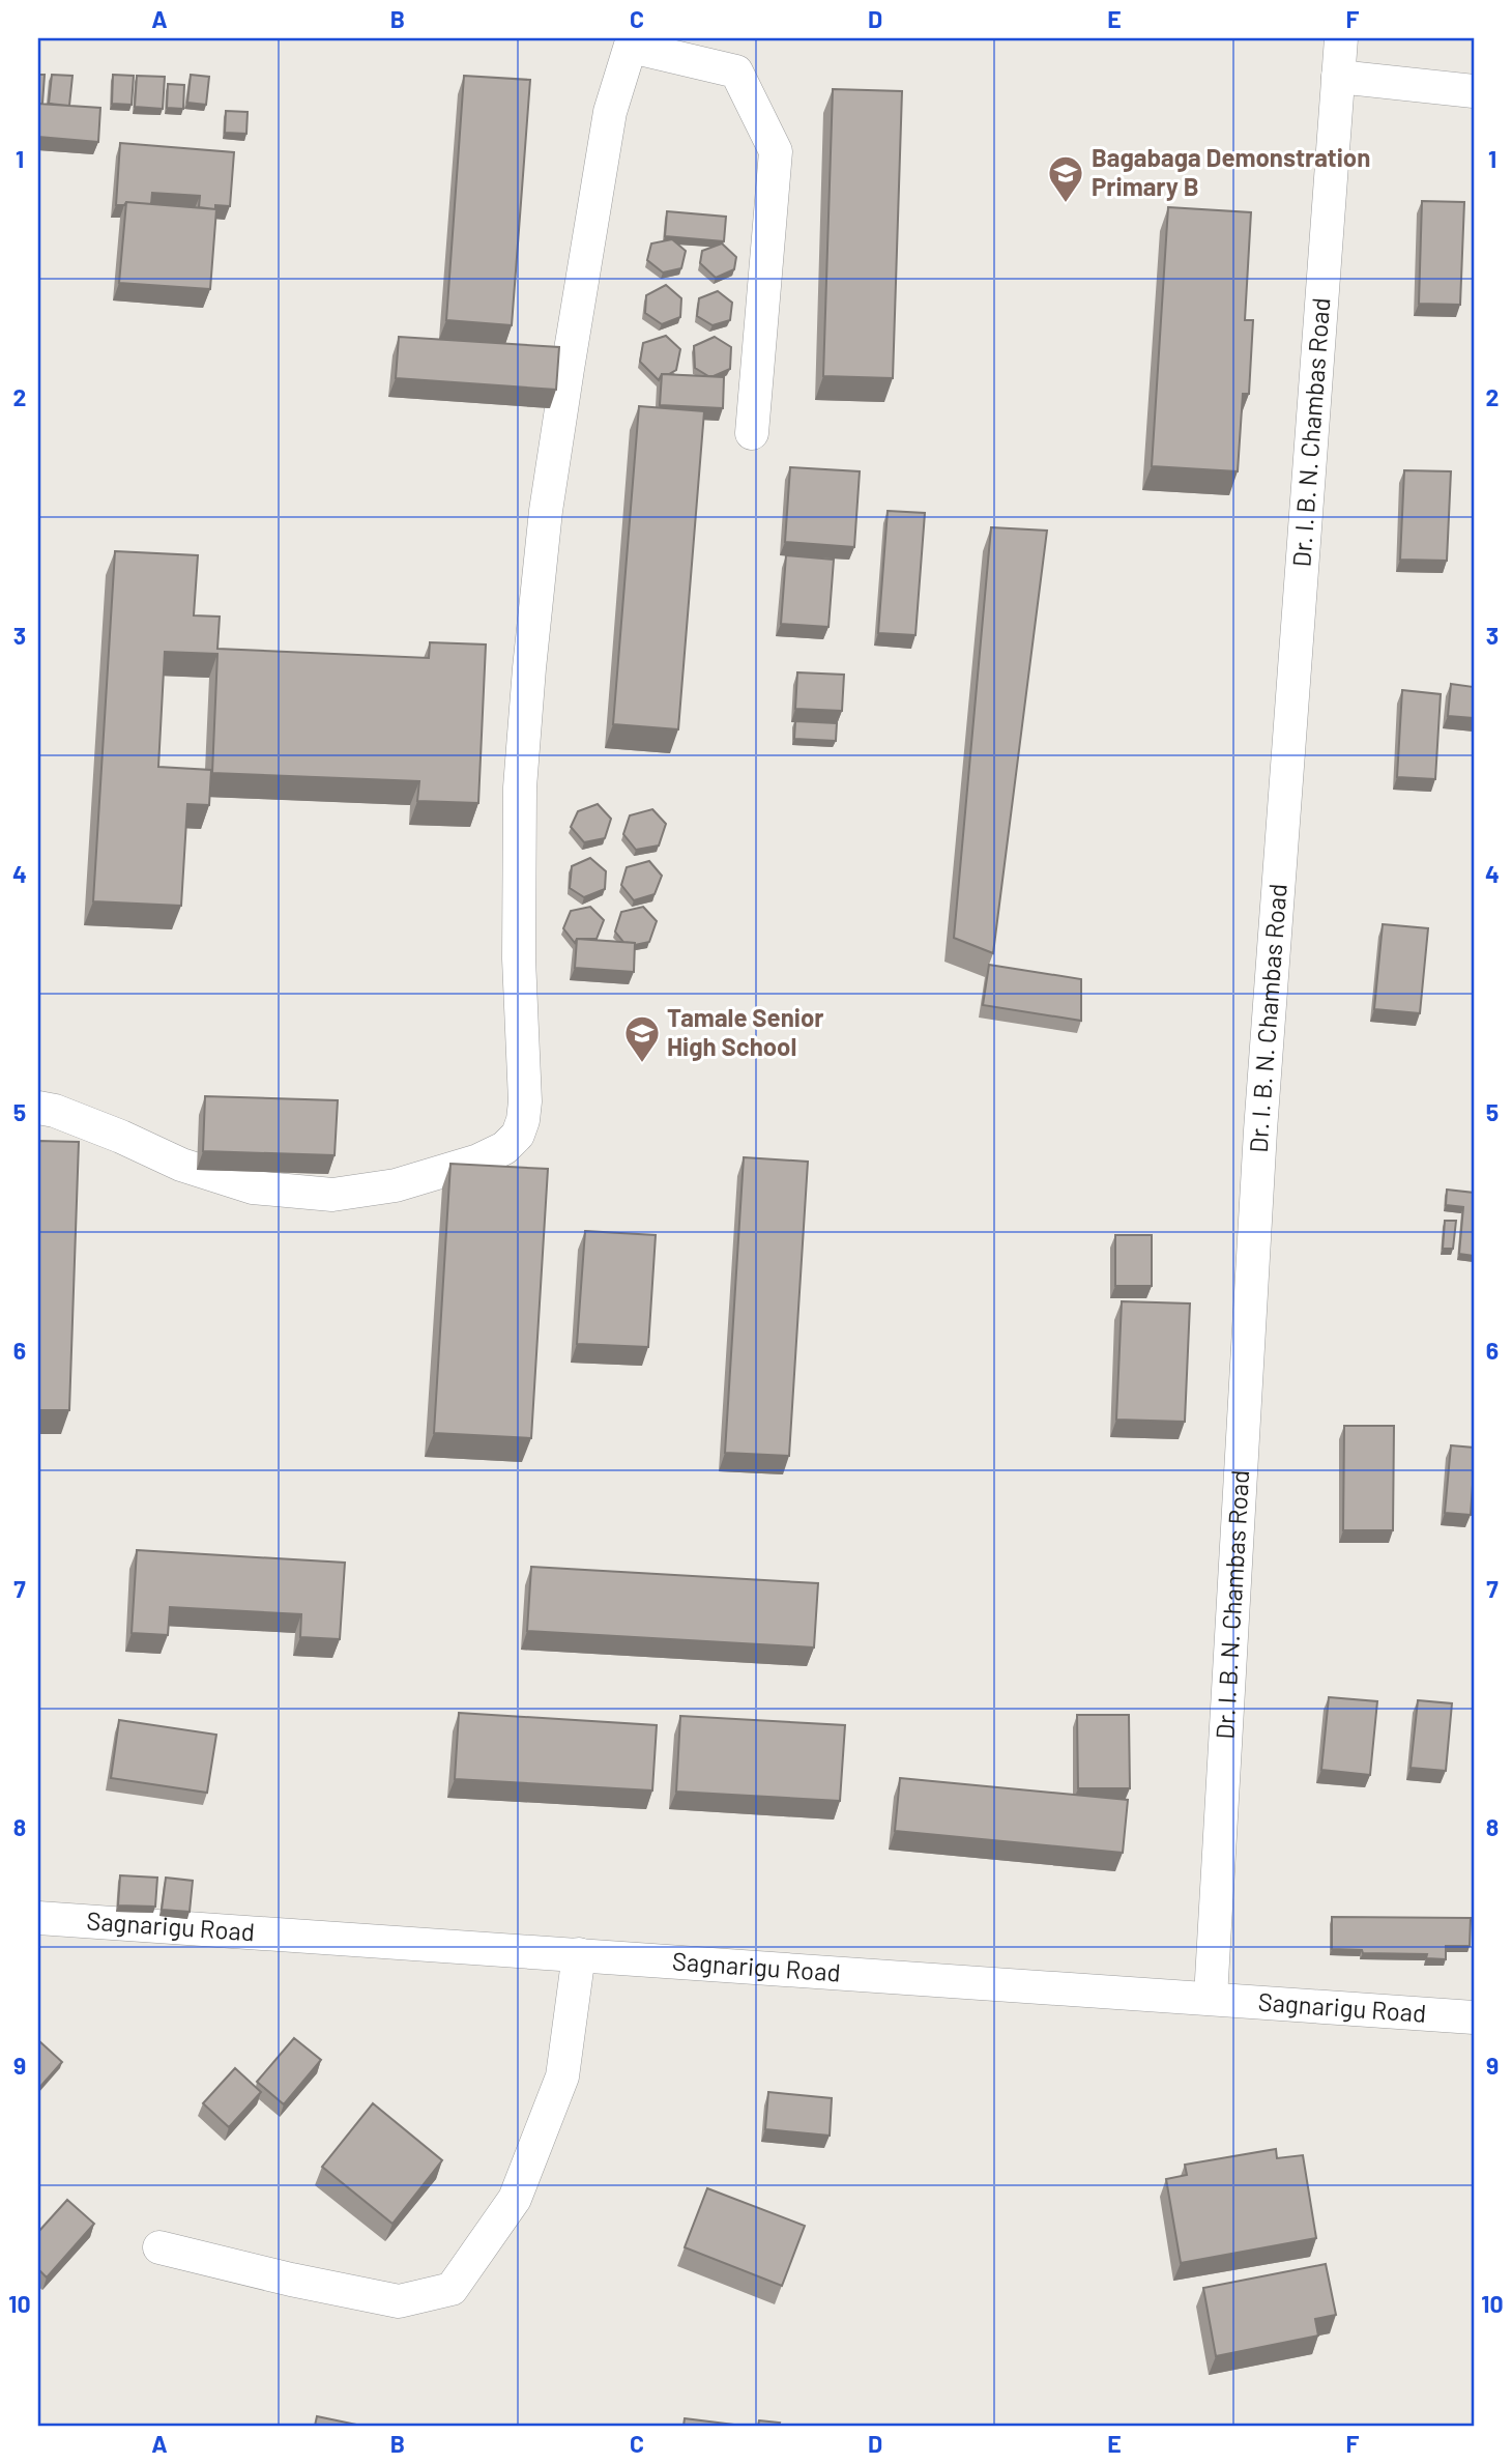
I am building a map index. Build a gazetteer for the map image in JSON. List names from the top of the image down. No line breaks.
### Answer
{"streets":{"street":["Dr. I. B. N. Chambas Road","Sagnarigu Road"]},"crossings":[["Dr. I. B. N. Chambas Road","Sagnarigu Road"]],"places":{"school or university":["Bagabaga Demonstration Primary B","Tamale Senior High School"]},"grid":{"columns":["A","B","C","D","E","F"],"rows":["1","2","3","4","5","6","7","8","9","10"]}}
